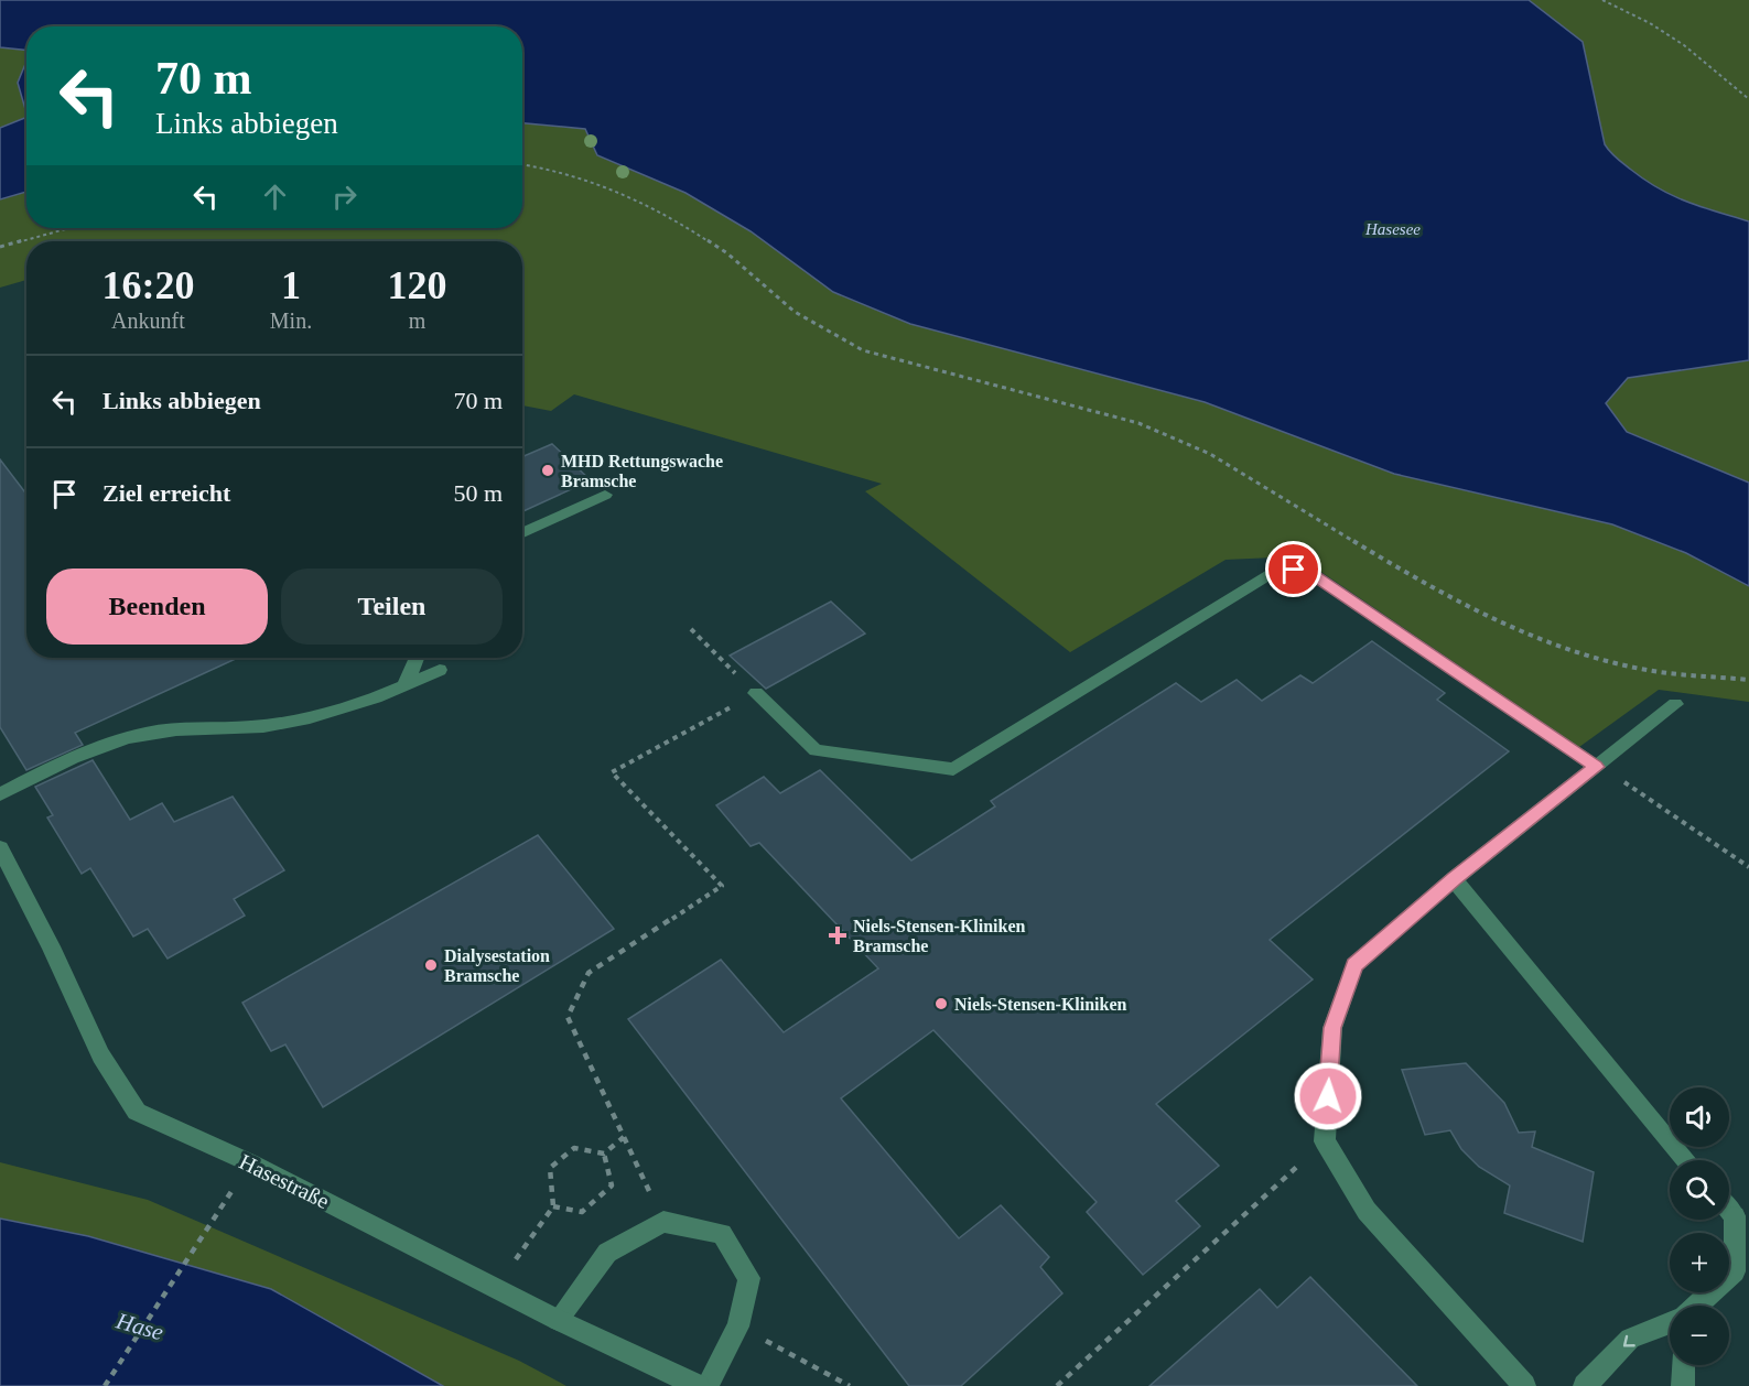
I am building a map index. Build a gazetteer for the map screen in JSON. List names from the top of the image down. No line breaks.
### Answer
{"streets":{"street":["Hasestraße"]},"water":["Hasesee","Hase"],"places":{"other":["MHD Rettungswache Bramsche","Dialysestation Bramsche","Niels-Stensen-Kliniken"],"health":["Niels-Stensen-Kliniken Bramsche"]},"page":{"turn":["70 m","Links abbiegen"],"eta":["16:20","Ankunft","1","Min.","120","m"],"list":[{"name":"Links abbiegen","value":"70 m"},{"name":"Ziel erreicht","value":"50 m"}],"buttons":["Beenden","Teilen"],"map_buttons":["+","−"]}}
